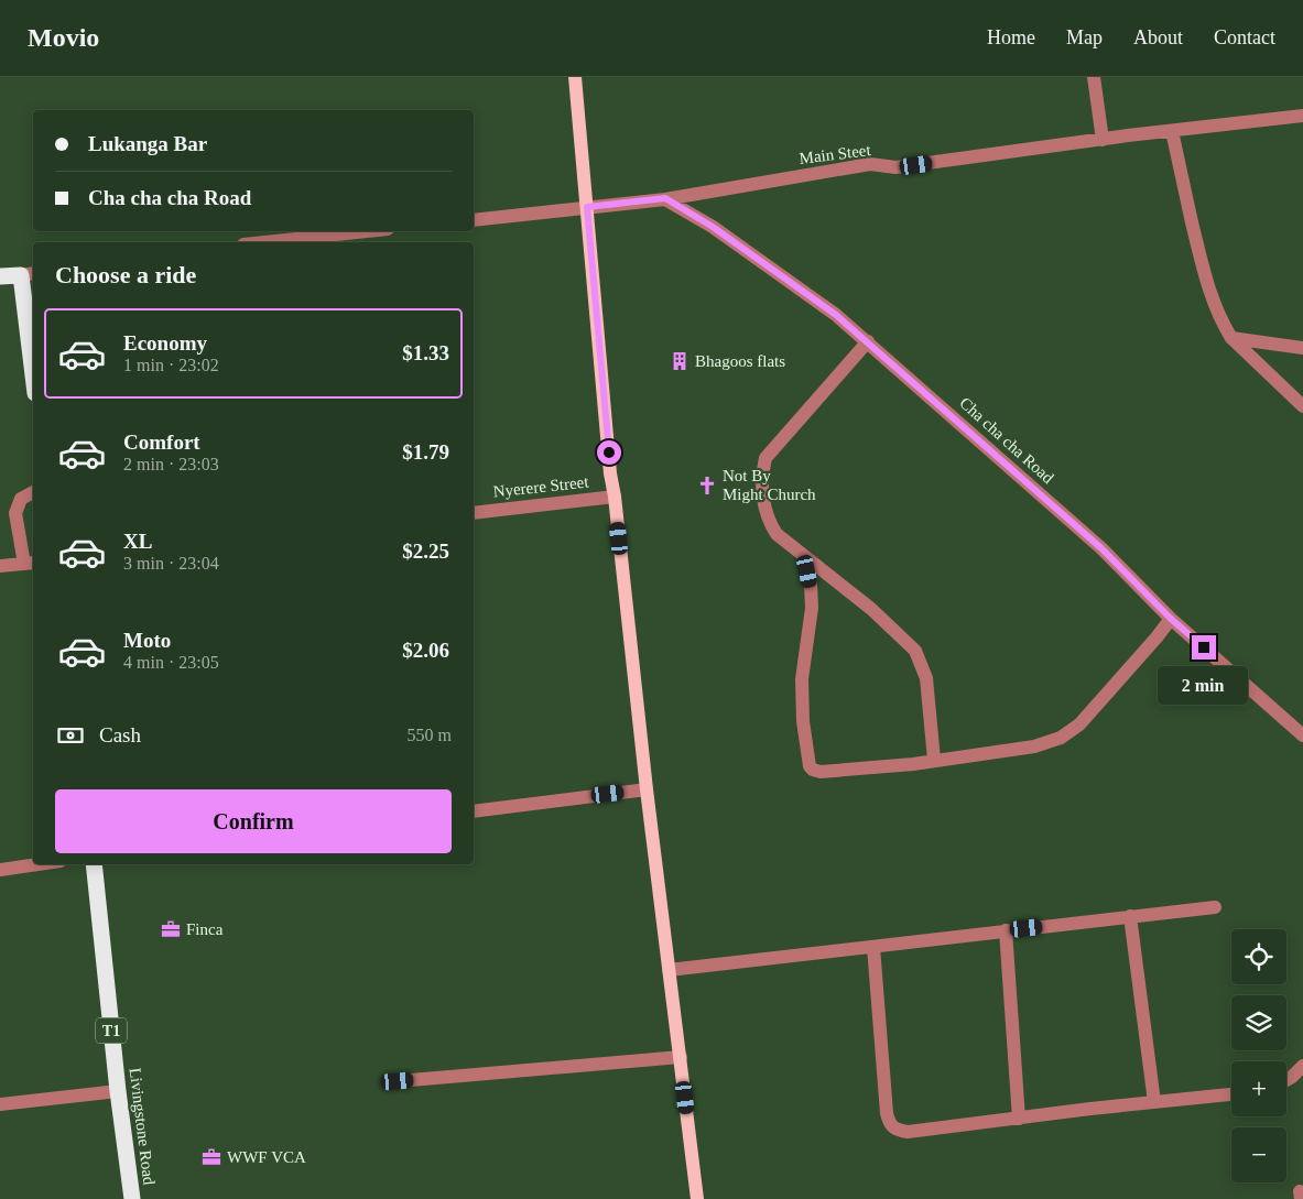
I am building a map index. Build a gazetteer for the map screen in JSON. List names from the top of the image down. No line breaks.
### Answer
{"streets":{"highway":["T1","Livingstone Road"],"street":["Main Steet","Cha cha cha Road","Nyerere Street"]},"crossings":[["Main Steet","Cha cha cha Road"]],"places":{"building":["Bhagoos flats"],"church":["Not By Might Church"],"office":["Finca","WWF VCA"]},"page":{"header":"Movio","nav":["Home","Map","About","Contact"],"banner":["Lukanga Bar","Cha cha cha Road"],"heading":"Choose a ride","list":[{"name":"Economy","note":"1 min · 23:02","value":"$1.33"},{"name":"Comfort","note":"2 min · 23:03","value":"$1.79"},{"name":"XL","note":"3 min · 23:04","value":"$2.25"},{"name":"Moto","note":"4 min · 23:05","value":"$2.06"}],"bubble":"2 min","pay":["Cash","550 m"],"buttons":"Confirm","map_buttons":["+","−"]}}
